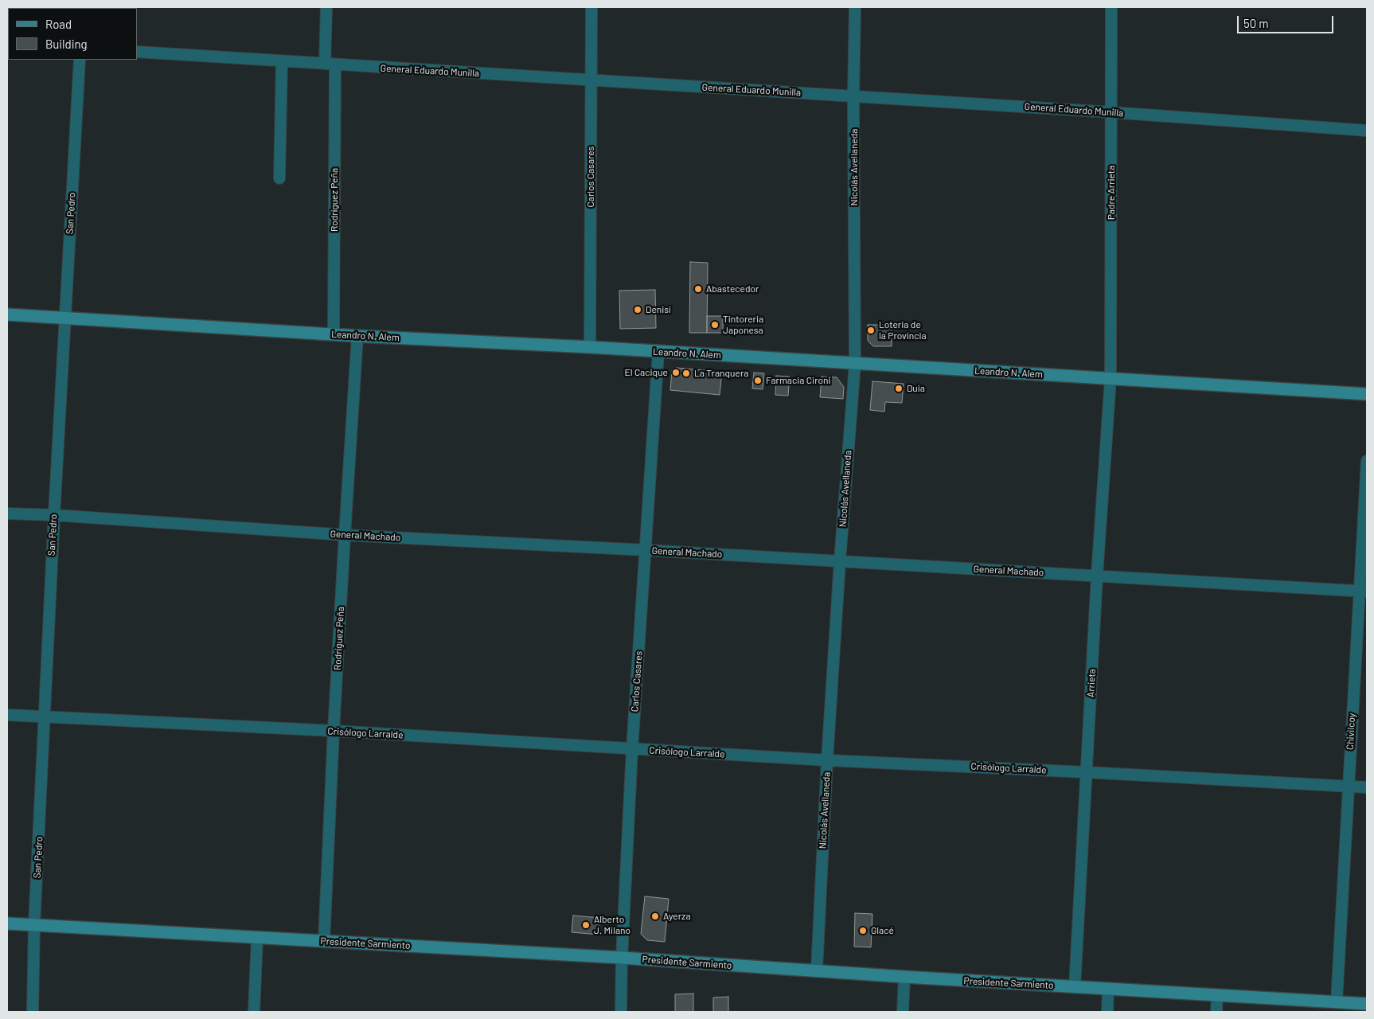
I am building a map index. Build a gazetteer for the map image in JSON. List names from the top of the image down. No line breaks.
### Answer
{"streets":{"main road":["Leandro N. Alem","Presidente Sarmiento"],"street":["General Eduardo Munilla","Nicolás Avellaneda","Carlos Casares","Padre Arrieta","Rodríguez Peña","San Pedro","General Machado","Arrieta","Chivilcoy","Crisólogo Larralde"]},"crossings":[["General Eduardo Munilla","Nicolás Avellaneda"],["General Eduardo Munilla","Carlos Casares"],["General Eduardo Munilla","Padre Arrieta"],["General Eduardo Munilla","Rodríguez Peña"],["Nicolás Avellaneda","Leandro N. Alem"],["Nicolás Avellaneda","General Machado"],["Nicolás Avellaneda","Crisólogo Larralde"],["Nicolás Avellaneda","Presidente Sarmiento"],["Carlos Casares","Leandro N. Alem"],["Carlos Casares","General Machado"],["Carlos Casares","Crisólogo Larralde"],["Carlos Casares","Presidente Sarmiento"],["Padre Arrieta","Leandro N. Alem"],["Padre Arrieta","Arrieta"],["Rodríguez Peña","Leandro N. Alem"],["Rodríguez Peña","General Machado"],["Rodríguez Peña","Crisólogo Larralde"],["Rodríguez Peña","Presidente Sarmiento"],["San Pedro","Leandro N. Alem"],["San Pedro","General Machado"],["San Pedro","Crisólogo Larralde"],["San Pedro","Presidente Sarmiento"],["Leandro N. Alem","Arrieta"],["General Machado","Arrieta"],["General Machado","Chivilcoy"],["Arrieta","Crisólogo Larralde"],["Arrieta","Presidente Sarmiento"],["Chivilcoy","Crisólogo Larralde"],["Chivilcoy","Presidente Sarmiento"]],"places":["Abastecedor","Denisi","Tintoreria Japonesa","Loteria de la Provincia","El Cacique","La Tranquera","Farmacia Cironi","Duia","Ayerza","Alberto J. Milano","Glacé"],"legend":["Road","Building"],"scale_bar":"50 m"}
